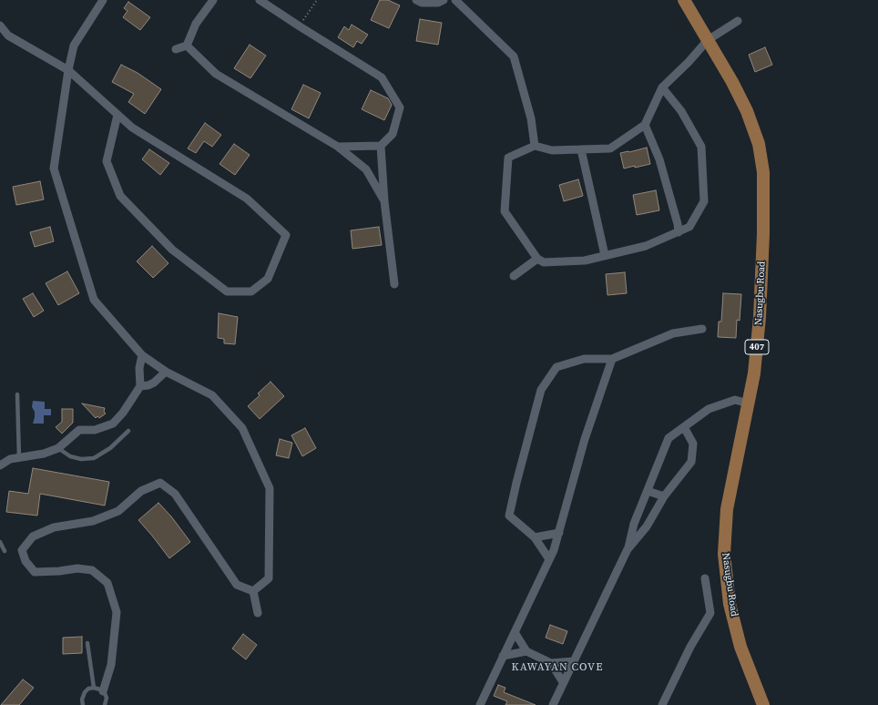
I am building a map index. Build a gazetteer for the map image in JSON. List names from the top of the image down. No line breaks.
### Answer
{"streets":{"main road":["Nasugbu Road","407"]},"districts":["KAWAYAN COVE"]}
